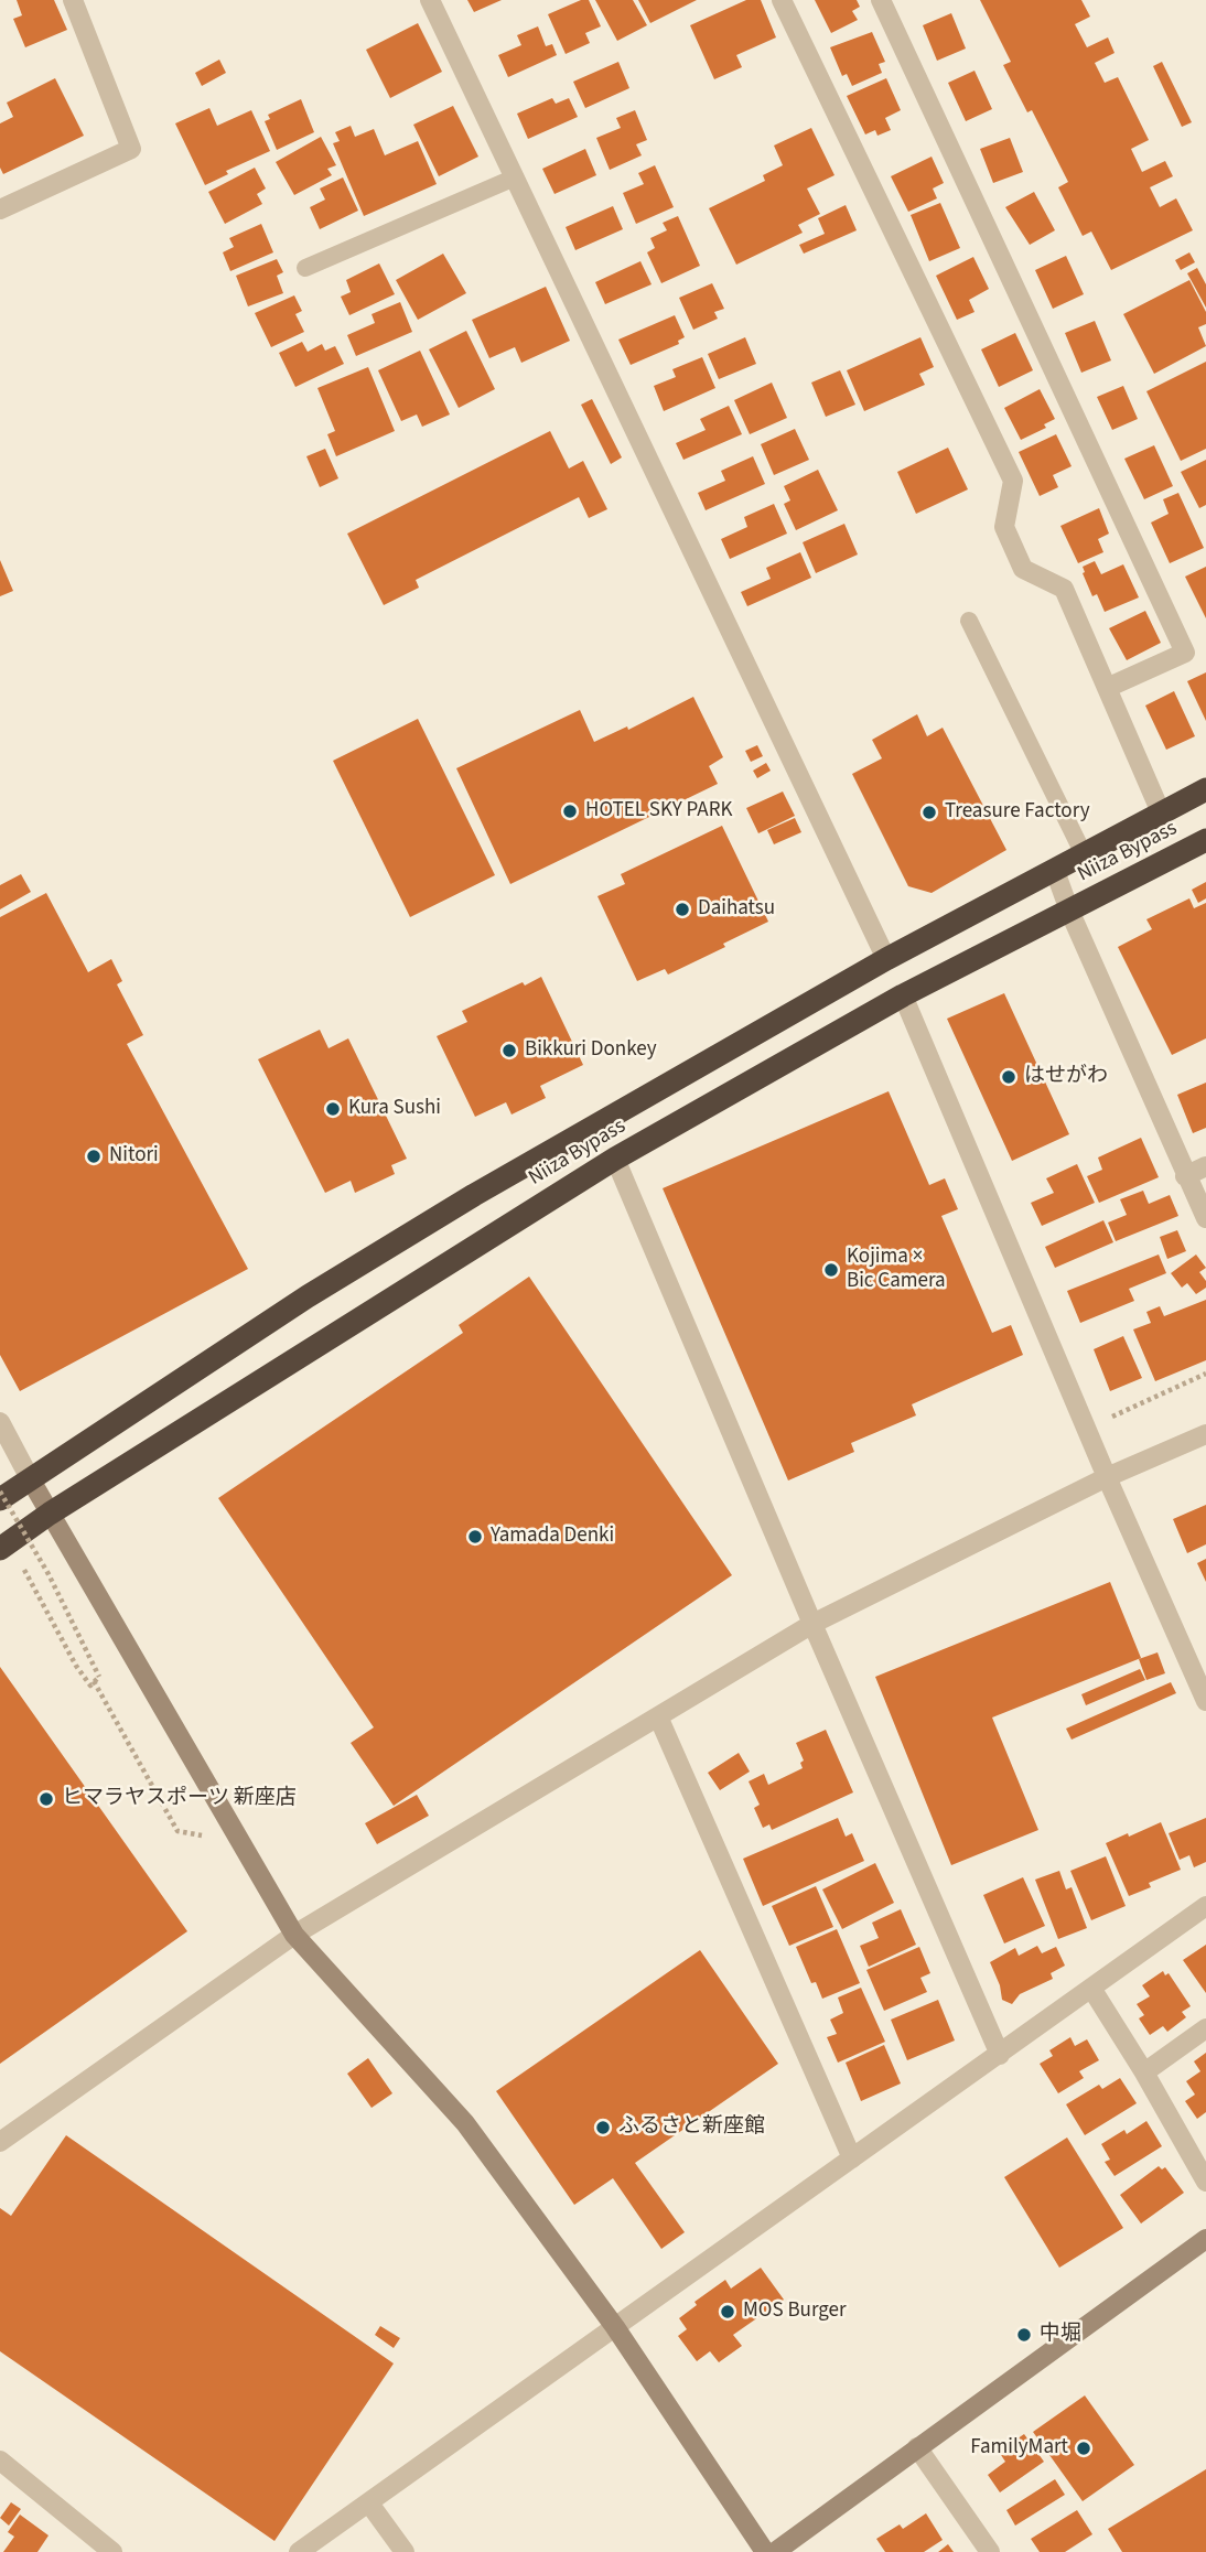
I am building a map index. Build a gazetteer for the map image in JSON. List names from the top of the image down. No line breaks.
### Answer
{"streets":{"highway":["Niiza Bypass"]},"places":["HOTEL SKY PARK","Treasure Factory","Daihatsu","Bikkuri Donkey","はせがわ","Kura Sushi","Nitori","Kojima × Bic Camera","Yamada Denki","ヒマラヤスポーツ 新座店","ふるさと新座館","MOS Burger","中堀","FamilyMart"]}
